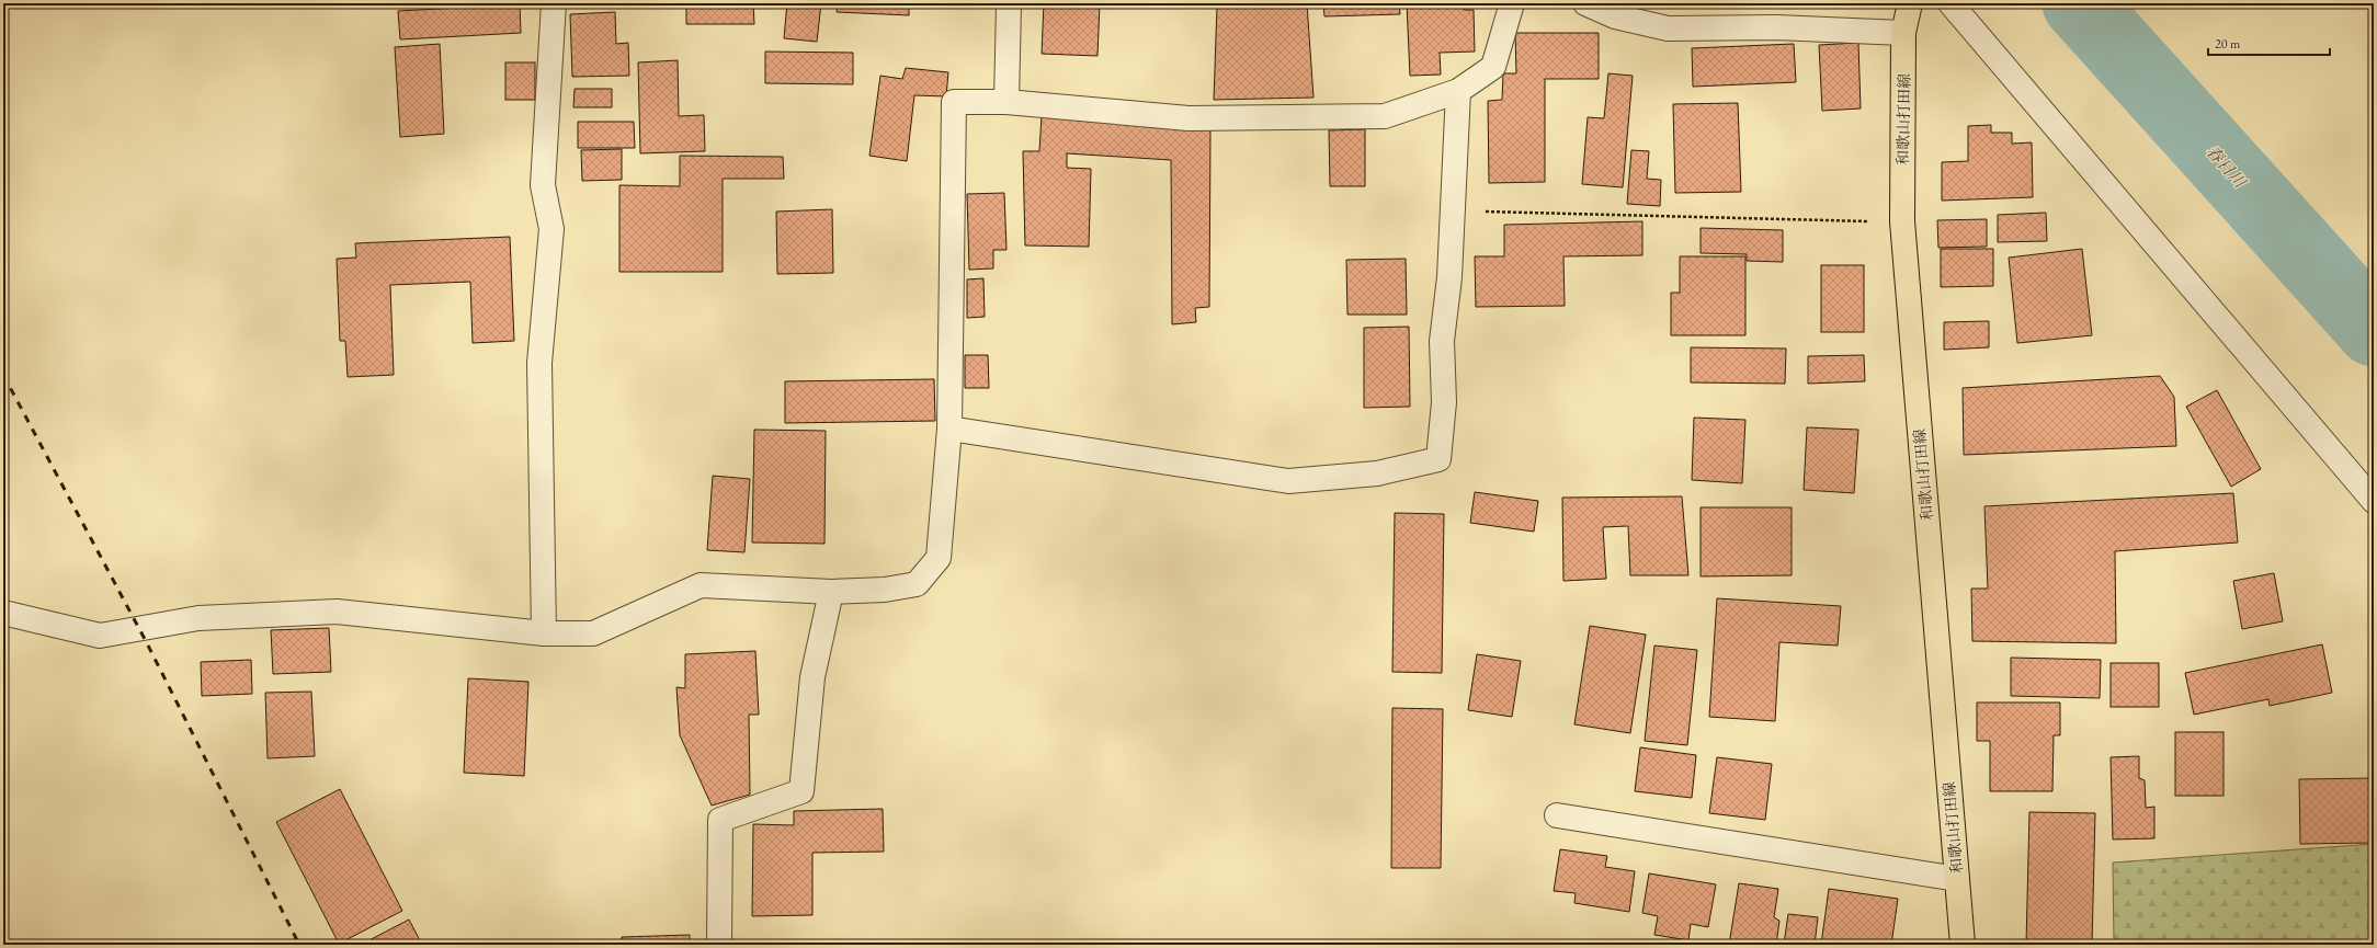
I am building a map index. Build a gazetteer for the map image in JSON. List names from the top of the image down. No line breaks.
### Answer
{"streets":{"main road":["和歌山打田線"]},"water":["春日川"],"scale_bar":"20 m"}
